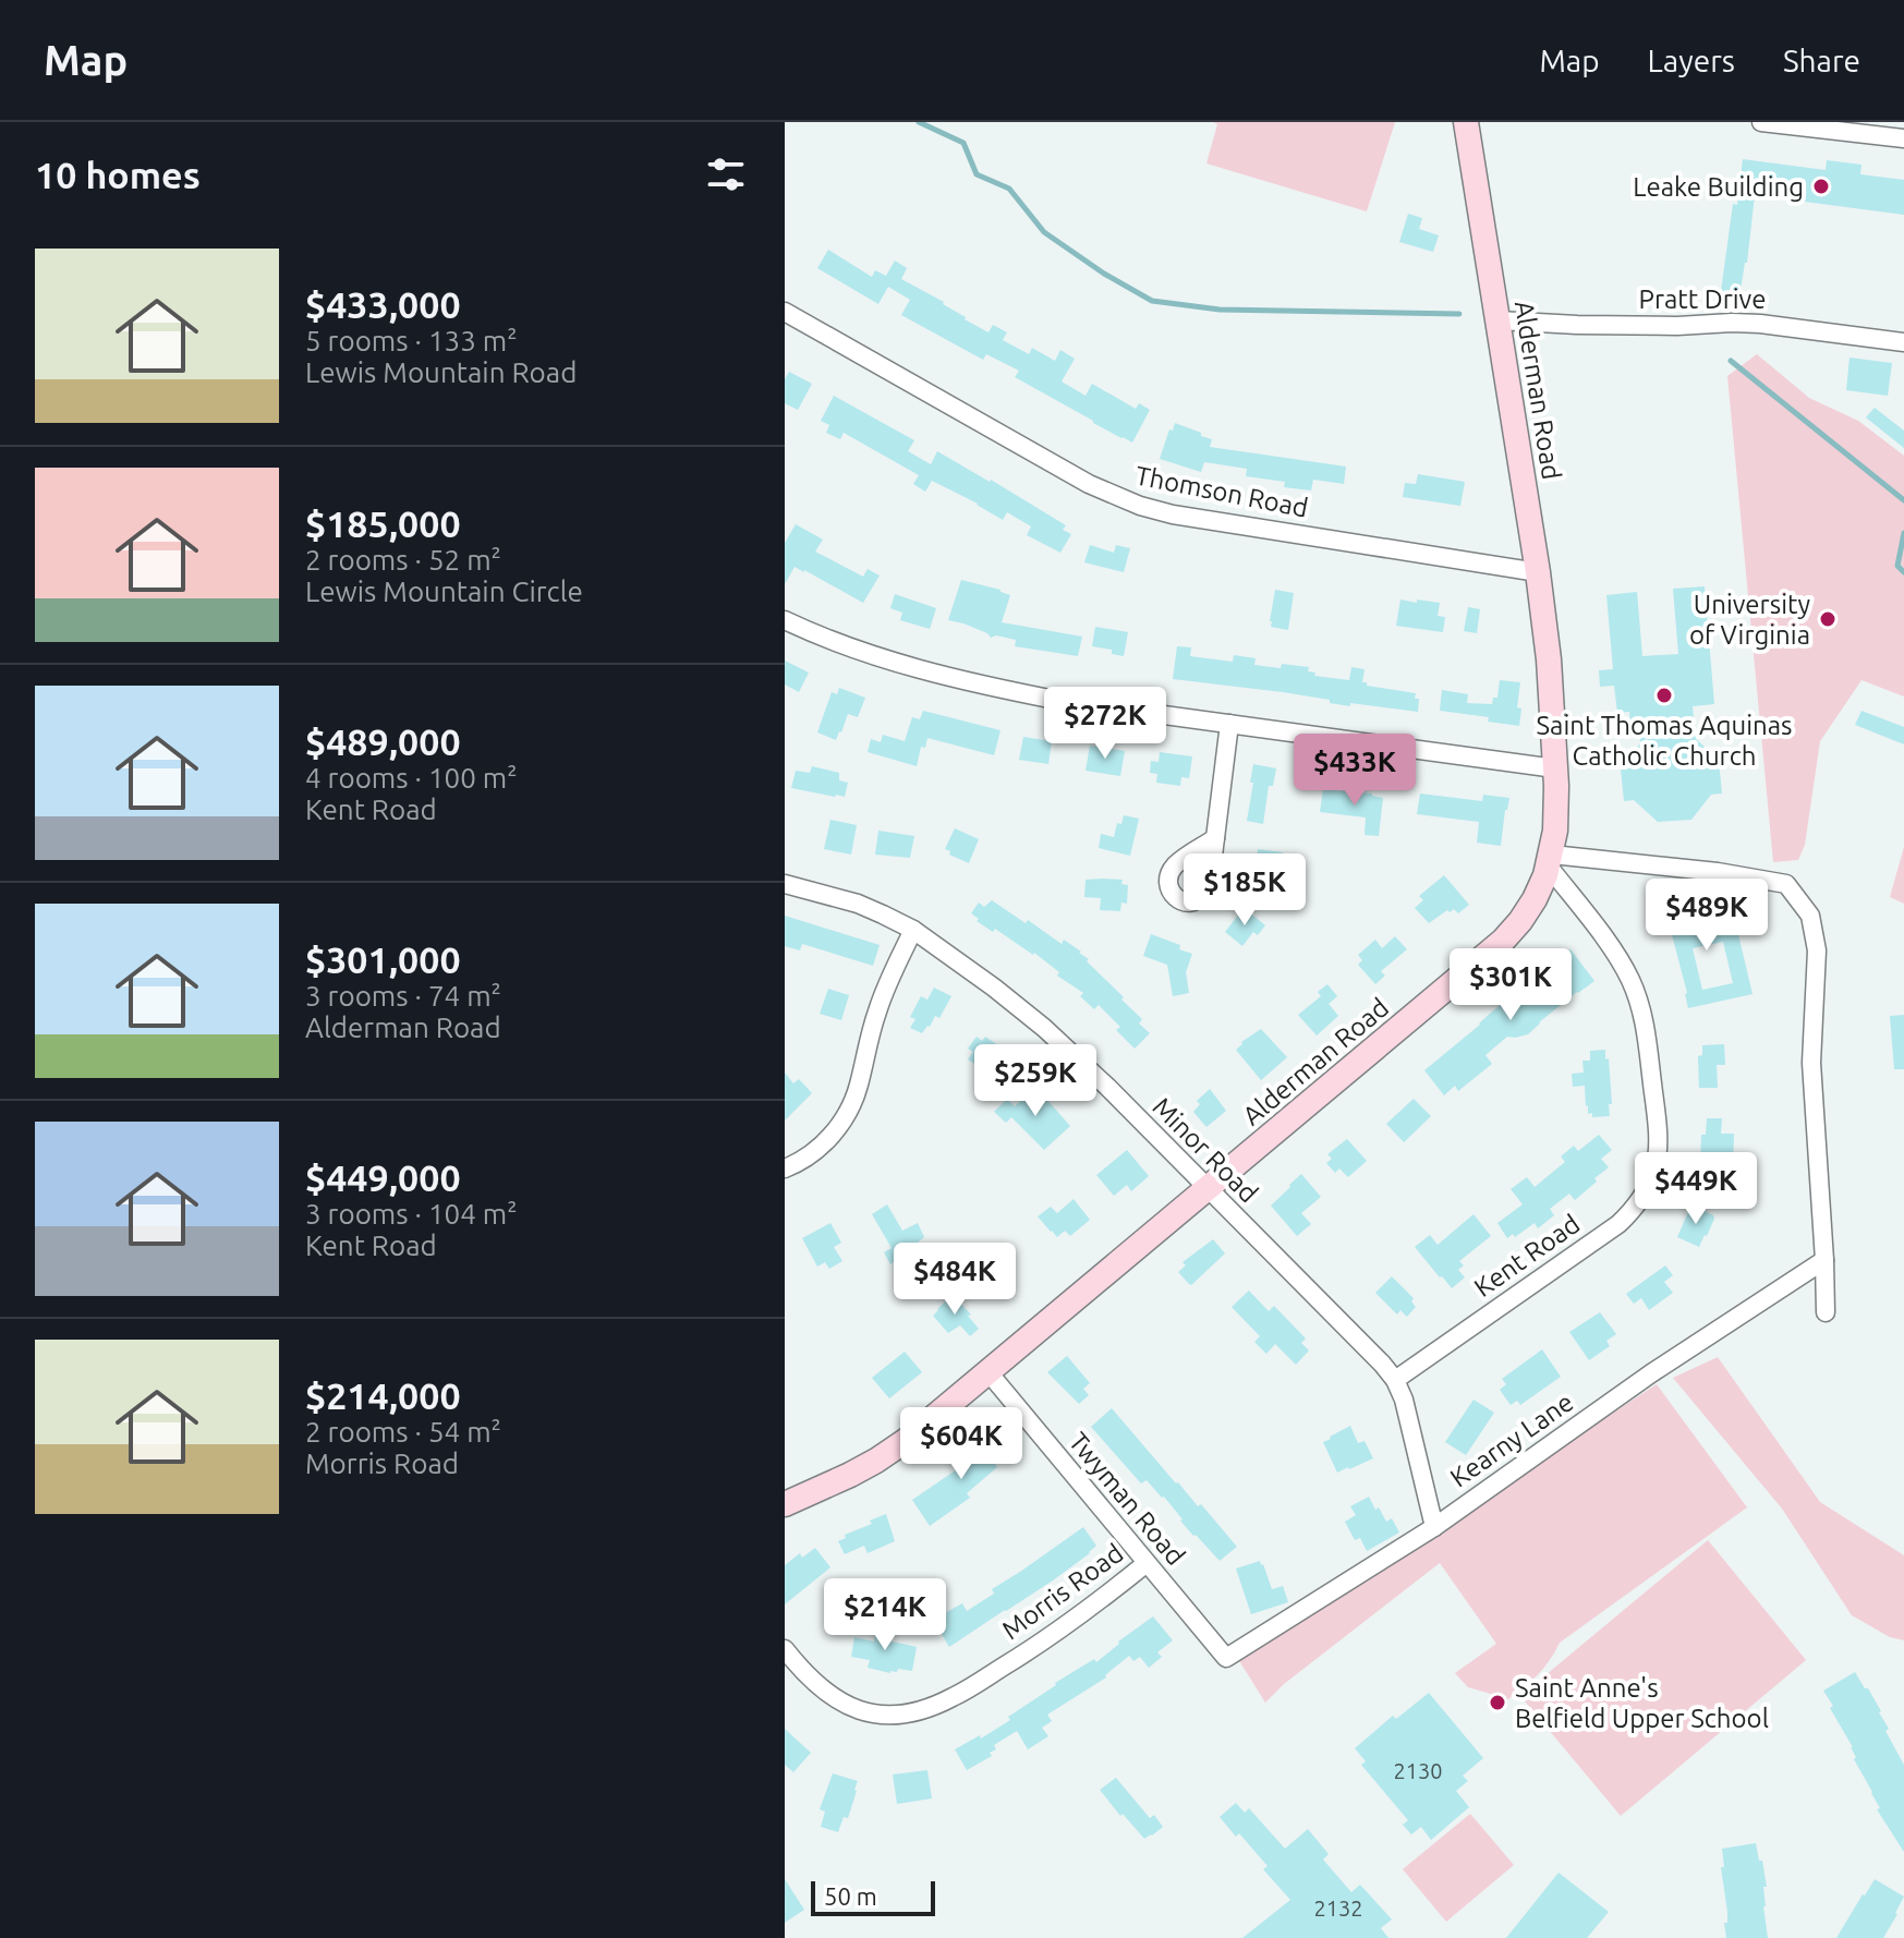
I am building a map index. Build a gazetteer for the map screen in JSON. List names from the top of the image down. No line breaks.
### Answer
{"streets":{"main road":["Alderman Road"],"street":["Pratt Drive","Thomson Road","Minor Road","Kent Road","Kearny Lane","Twyman Road","Morris Road"]},"crossings":[["Pratt Drive","Alderman Road"],["Alderman Road","Thomson Road"],["Alderman Road","Minor Road"],["Alderman Road","Kent Road"],["Alderman Road","Twyman Road"],["Minor Road","Kent Road"],["Minor Road","Kearny Lane"],["Kearny Lane","Twyman Road"],["Twyman Road","Morris Road"]],"places":["Leake Building","University of Virginia","Saint Thomas Aquinas Catholic Church","Saint Anne's Belfield Upper School"],"house_numbers":["2130","2132"],"scale_bar":"50 m","page":{"header":"Map","nav":["Map","Layers","Share"],"heading":"10 homes","list":[{"name":"$433,000","note":"5 rooms · 133 m² · Lewis Mountain Road"},{"name":"$185,000","note":"2 rooms · 52 m² · Lewis Mountain Circle"},{"name":"$489,000","note":"4 rooms · 100 m² · Kent Road"},{"name":"$301,000","note":"3 rooms · 74 m² · Alderman Road"},{"name":"$449,000","note":"3 rooms · 104 m² · Kent Road"},{"name":"$214,000","note":"2 rooms · 54 m² · Morris Road"}],"price":["$272K","$433K","$185K","$489K","$301K","$259K","$449K","$484K","$604K","$214K"],"scale":"50 m"}}
